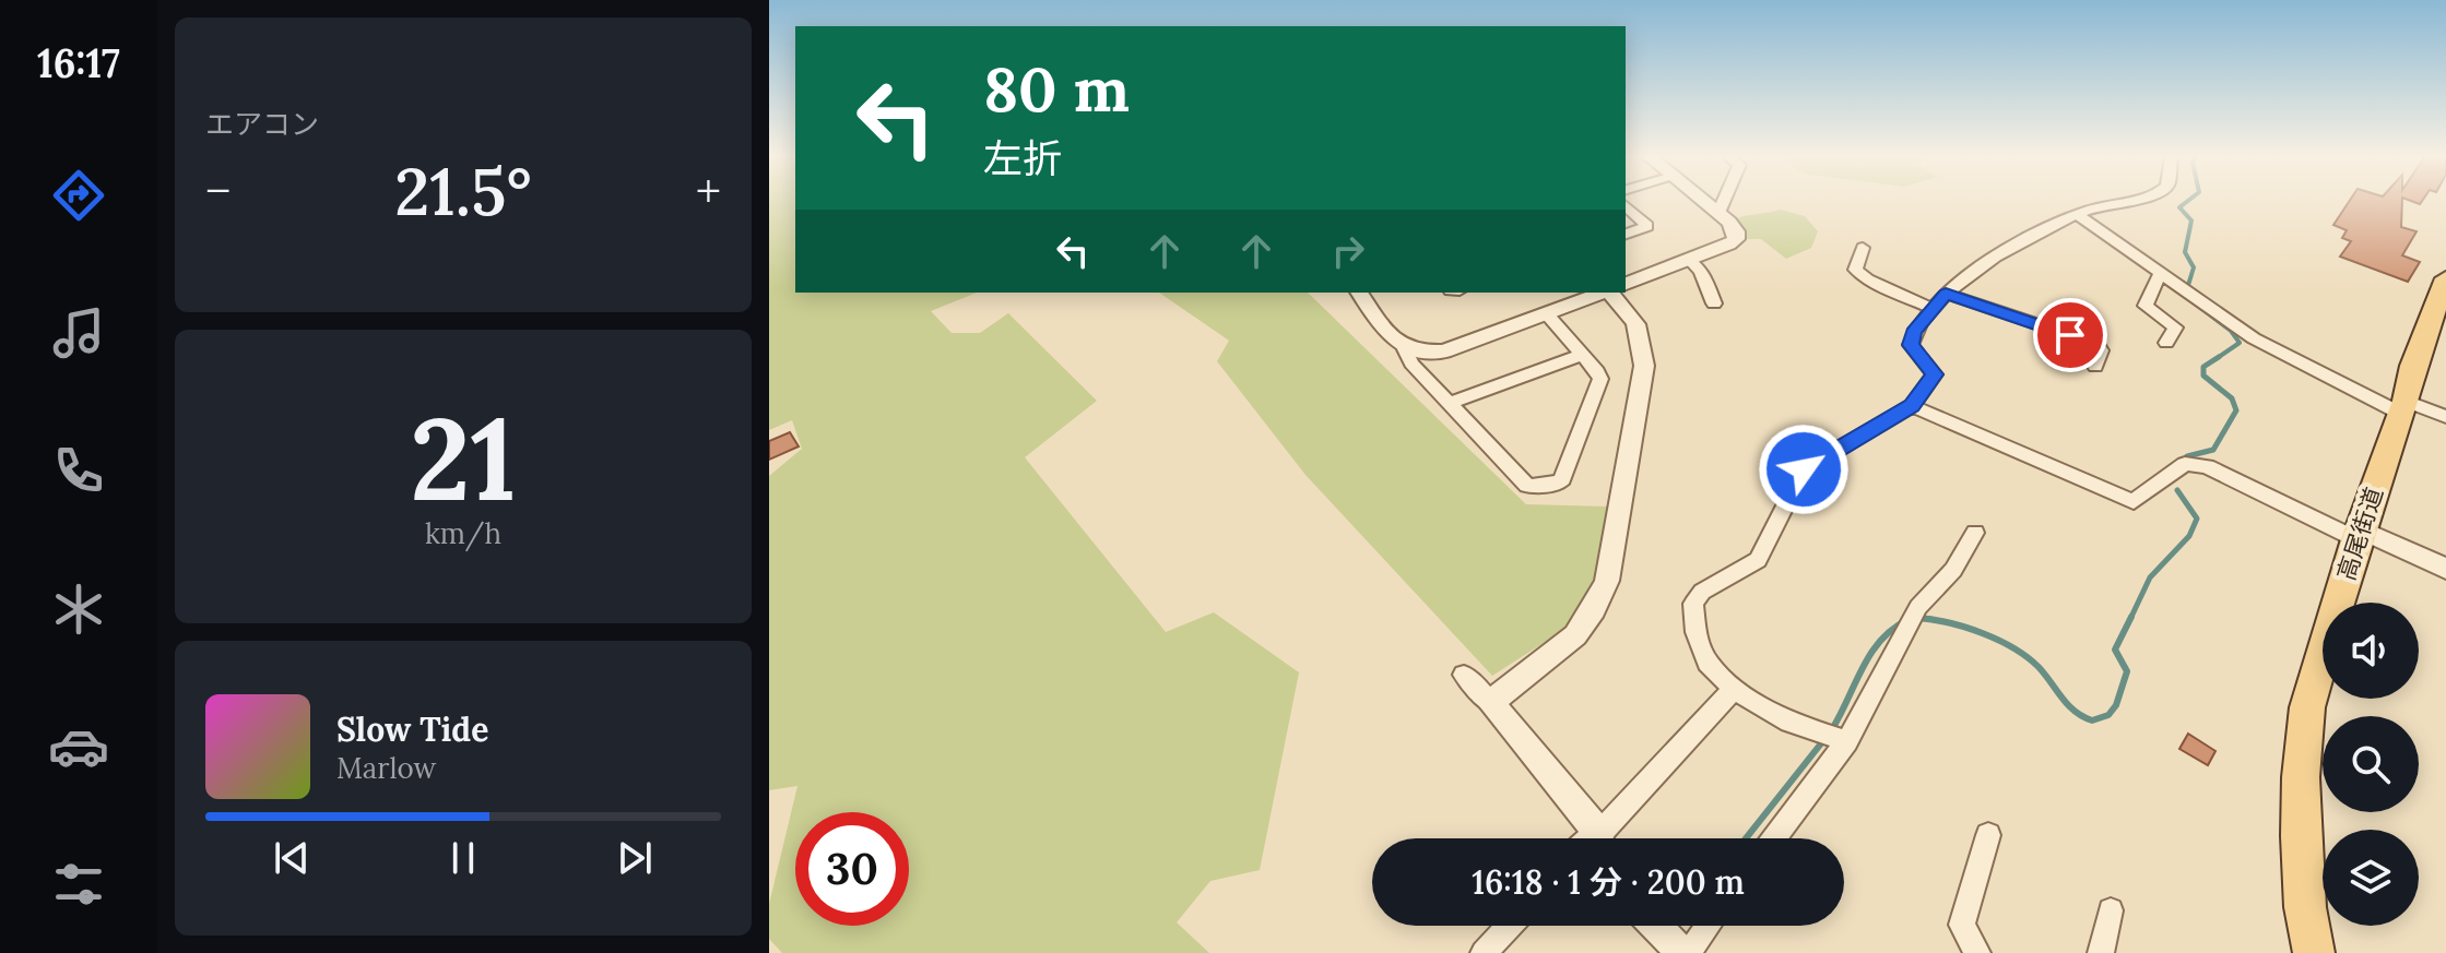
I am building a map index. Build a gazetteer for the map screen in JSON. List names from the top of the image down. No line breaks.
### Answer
{"streets":{"main road":["高尾街道"]},"page":{"tabs":"16:17","tile":["エアコン",["21","km/h"]],"turn":["80 m","左折"],"heat":["−","21.5°","+"],"song":["Slow Tide","Marlow"],"limit":"30","trip":"16:18 · 1 分 · 200 m"}}
